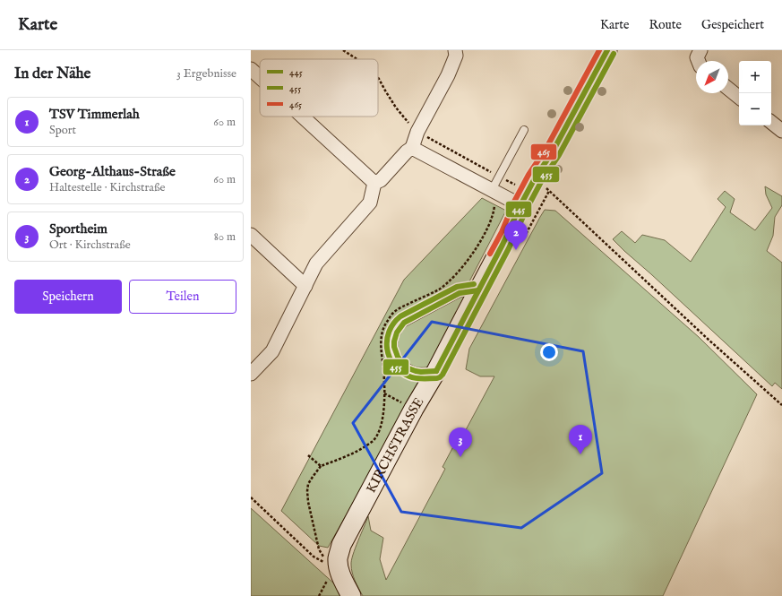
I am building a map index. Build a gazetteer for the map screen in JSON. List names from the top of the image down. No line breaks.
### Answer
{"streets":{"street":["KIRCHSTRASSE"]},"lines":["transit line 445","transit line 465","transit line 455"],"legend":["445","455","465"],"north":"bottom left","page":{"header":"Karte","nav":["Karte","Route","Gespeichert"],"heading":["In der Nähe","3 Ergebnisse"],"map_buttons":["+","−"],"list":[{"mark":"1","name":"TSV Timmerlah","note":"Sport","value":"60 m"},{"mark":"2","name":"Georg-Althaus-Straße","note":"Haltestelle · Kirchstraße","value":"60 m"},{"mark":"3","name":"Sportheim","note":"Ort · Kirchstraße","value":"80 m"}],"pins":["2","1","3"],"buttons":["Speichern","Teilen"]}}
